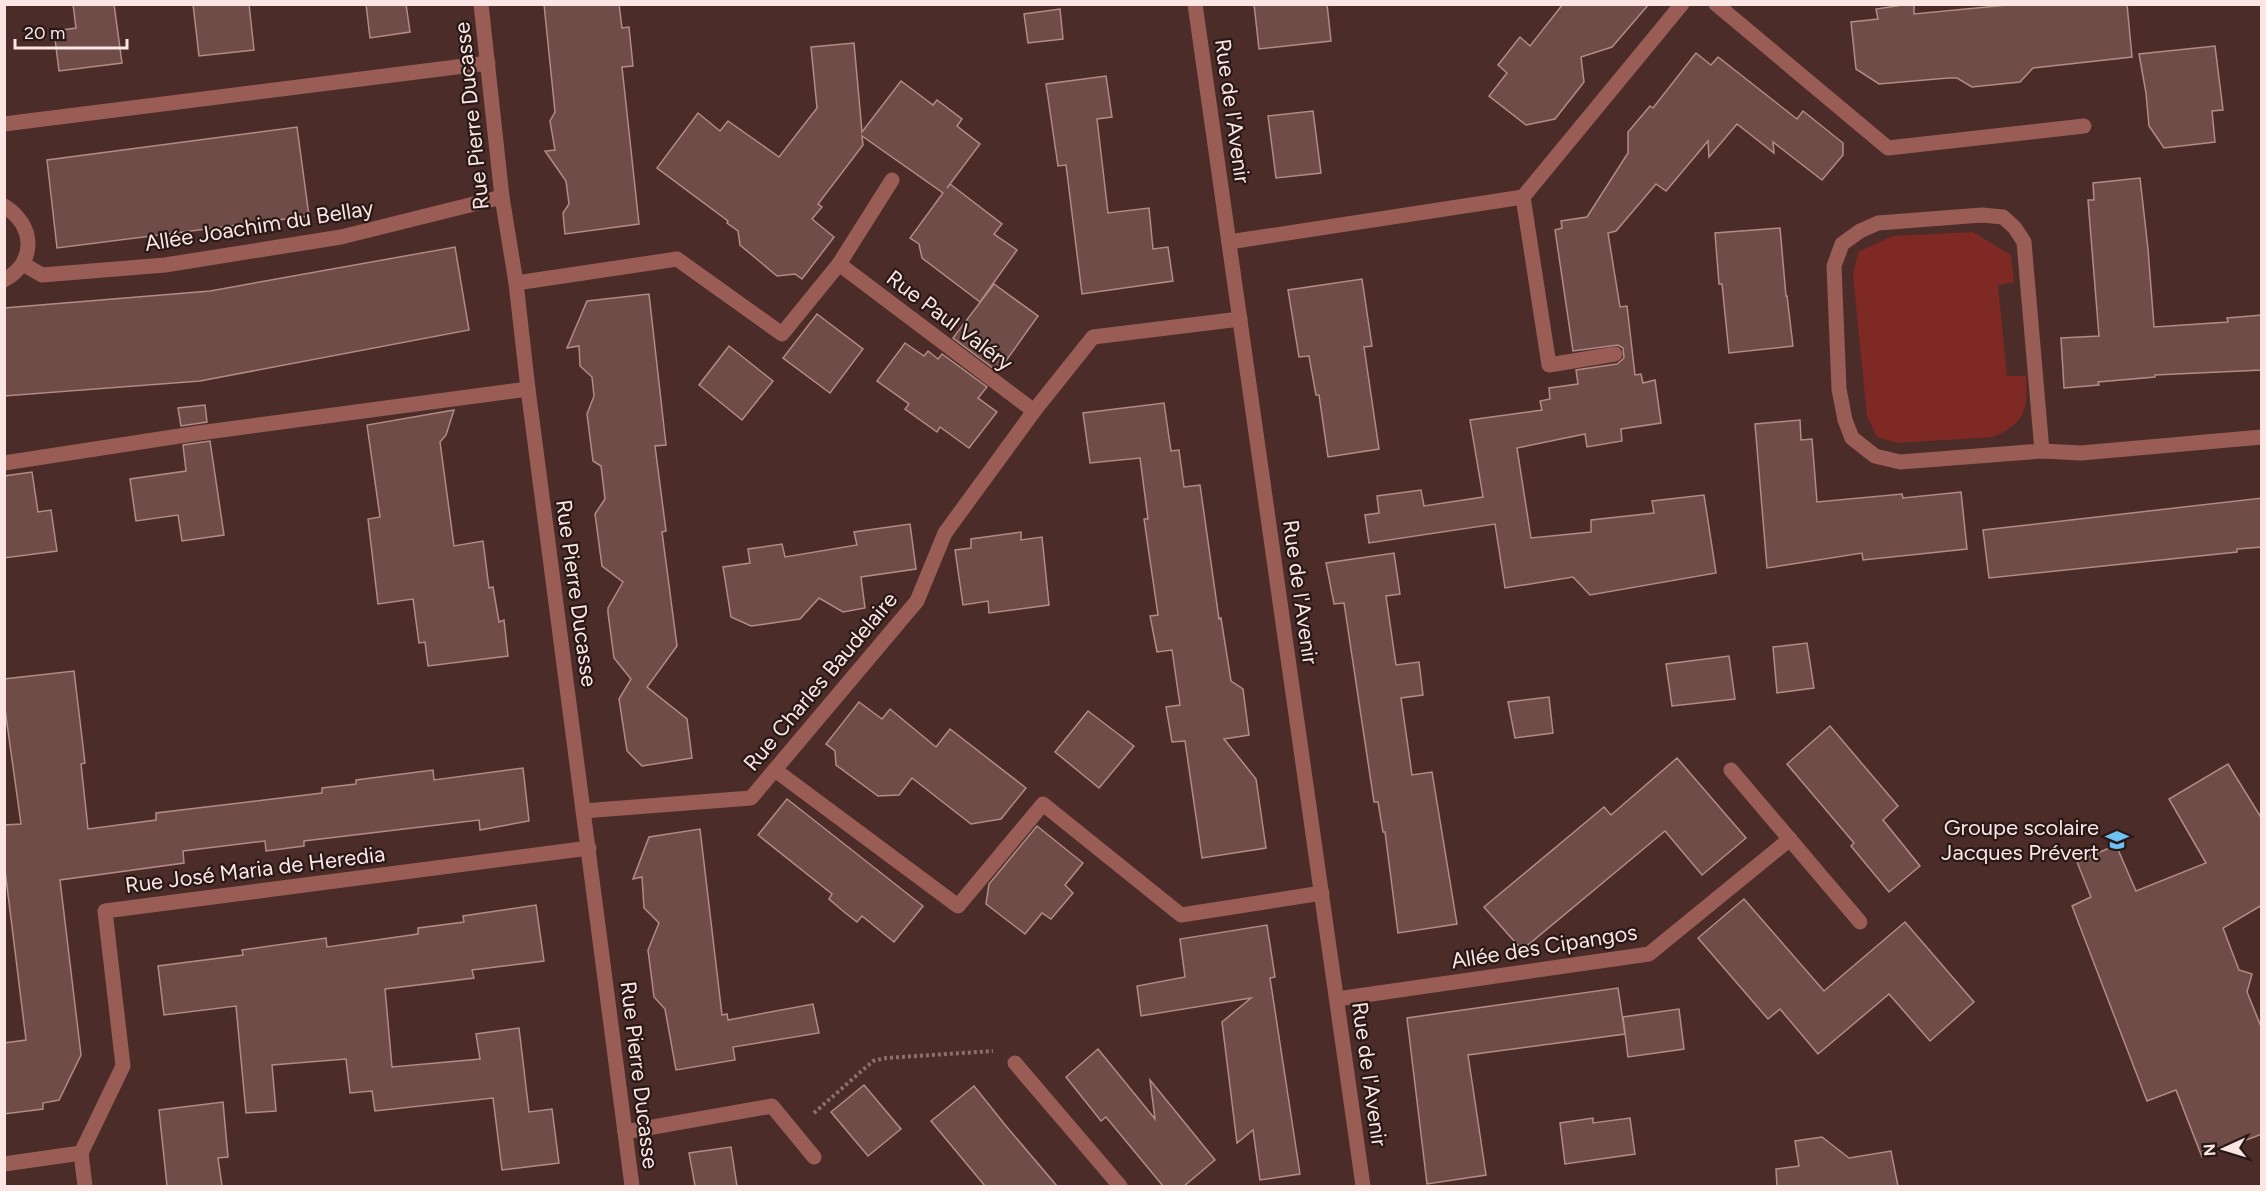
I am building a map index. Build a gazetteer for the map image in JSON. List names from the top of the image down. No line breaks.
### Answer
{"streets":{"street":["Rue de l'Avenir","Rue Pierre Ducasse","Allée Joachim du Bellay","Rue Paul Valéry","Rue Charles Baudelaire","Rue José Maria de Heredia","Allée des Cipangos"]},"crossings":[["Rue de l'Avenir","Rue Charles Baudelaire"],["Rue de l'Avenir","Allée des Cipangos"],["Rue Pierre Ducasse","Allée Joachim du Bellay"],["Rue Pierre Ducasse","Rue Charles Baudelaire"],["Rue Pierre Ducasse","Rue José Maria de Heredia"],["Rue Paul Valéry","Rue Charles Baudelaire"]],"places":{"school or university":["Groupe scolaire Jacques Prévert"]},"scale_bar":"20 m","north":"left"}
